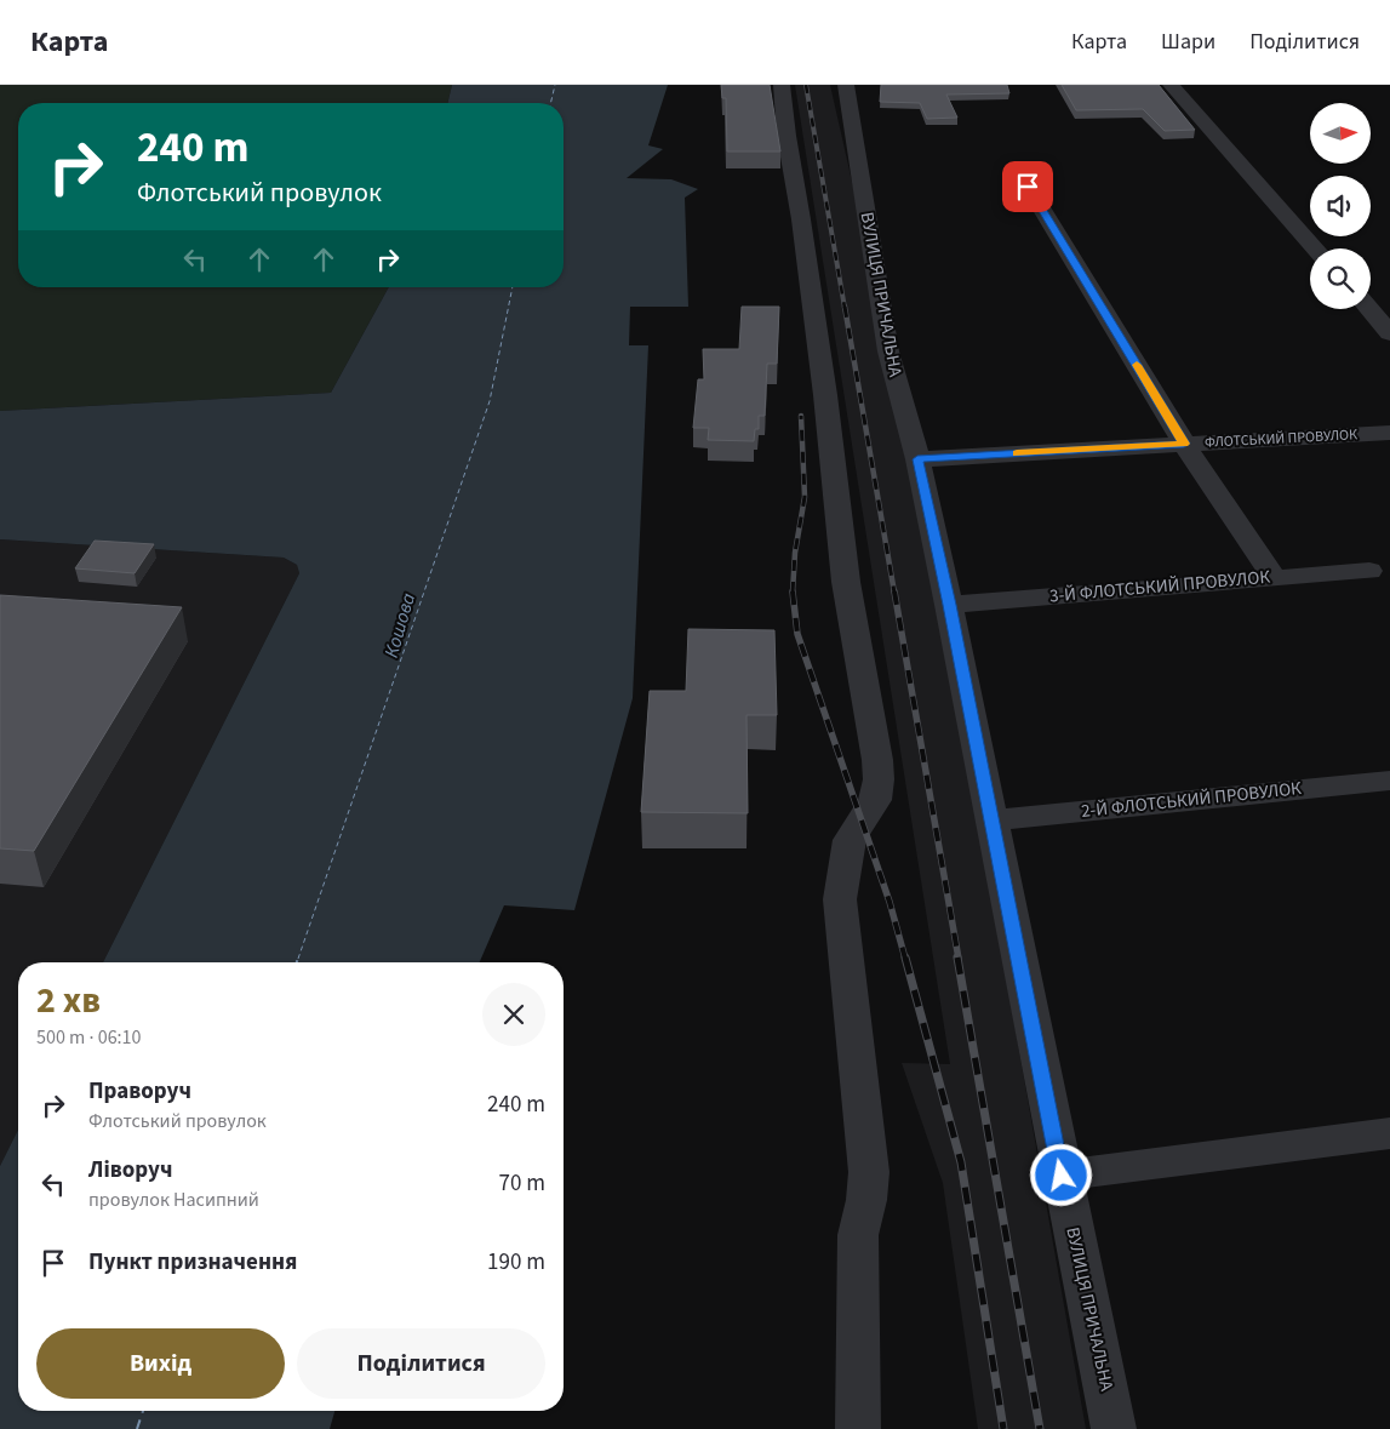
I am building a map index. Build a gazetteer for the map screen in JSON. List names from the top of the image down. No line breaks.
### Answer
{"streets":{"street":["ВУЛИЦЯ ПРИЧАЛЬНА","ФЛОТСЬКИЙ ПРОВУЛОК","3-Й ФЛОТСЬКИЙ ПРОВУЛОК","2-Й ФЛОТСЬКИЙ ПРОВУЛОК"]},"crossings":[["ВУЛИЦЯ ПРИЧАЛЬНА","ФЛОТСЬКИЙ ПРОВУЛОК"],["ВУЛИЦЯ ПРИЧАЛЬНА","3-Й ФЛОТСЬКИЙ ПРОВУЛОК"],["ВУЛИЦЯ ПРИЧАЛЬНА","2-Й ФЛОТСЬКИЙ ПРОВУЛОК"]],"water":["Кошова"],"north":"right","page":{"header":"Карта","nav":["Карта","Шари","Поділитися"],"turn":["240 m","Флотський провулок"],"heading":["2 хв","500 m · 06:10"],"list":[{"name":"Праворуч","note":"Флотський провулок","value":"240 m"},{"name":"Ліворуч","note":"провулок Насипний","value":"70 m"},{"name":"Пункт призначення","value":"190 m"}],"buttons":["Вихід","Поділитися"]}}
